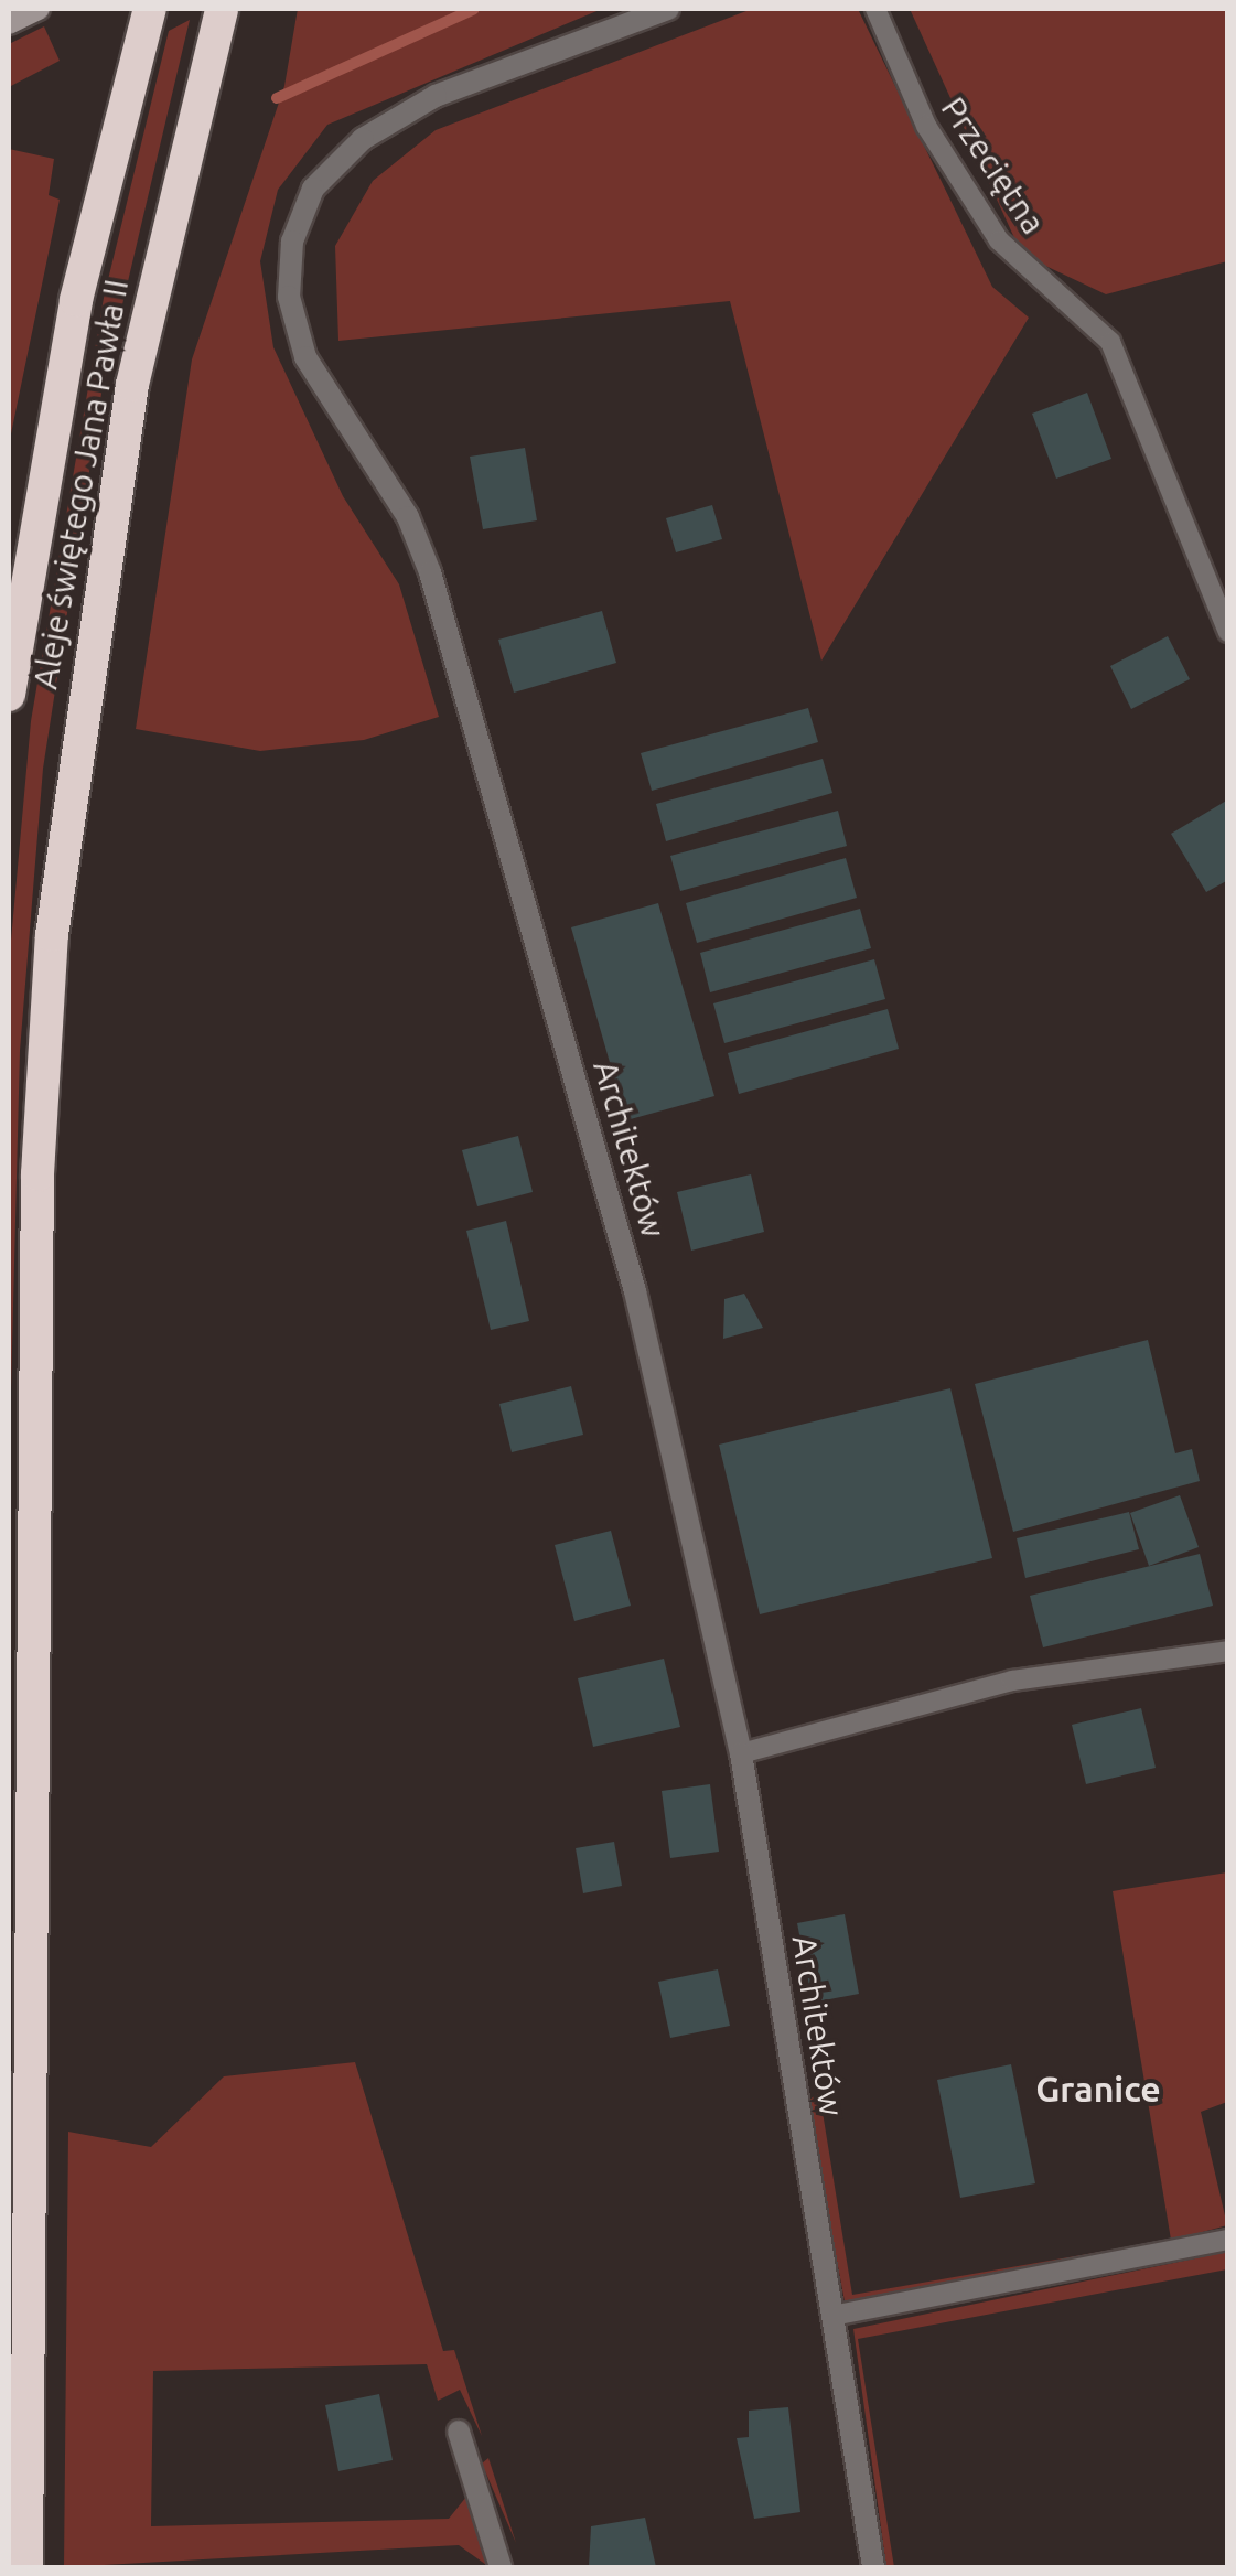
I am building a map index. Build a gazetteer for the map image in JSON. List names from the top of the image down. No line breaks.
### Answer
{"streets":{"highway":["Aleje świętego Jana Pawła II"],"street":["Architektów"],"lane":["Przeciętna"]},"districts":["Granice"]}
